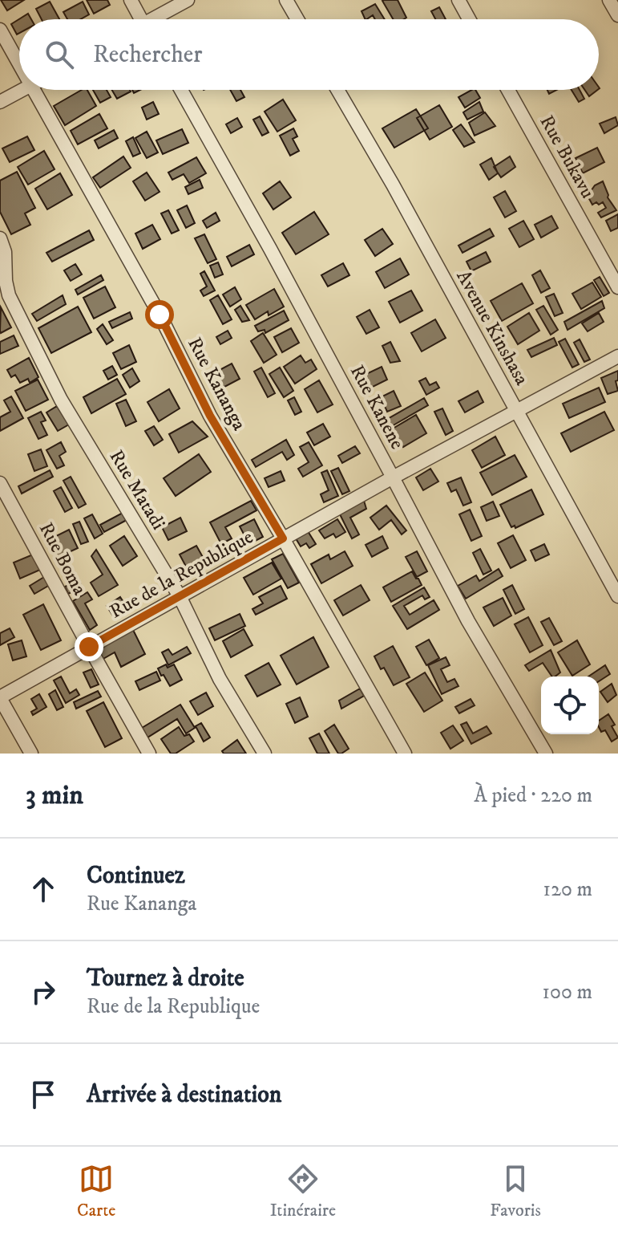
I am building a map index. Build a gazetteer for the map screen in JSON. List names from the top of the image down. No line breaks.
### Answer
{"streets":{"street":["Rue Bukavu","Avenue Kinshasa","Rue Kananga","Rue Kanene","Rue Matadi","Rue Boma","Rue de la Republique"]},"crossings":[["Avenue Kinshasa","Rue de la Republique"],["Rue Kananga","Rue de la Republique"],["Rue Kanene","Rue de la Republique"],["Rue Matadi","Rue de la Republique"],["Rue Boma","Rue de la Republique"]],"page":{"search":"Rechercher","heading":["3 min","À pied · 220 m"],"list":[["Continuez","Rue Kananga","120 m"],["Tournez à droite","Rue de la Republique","100 m"],"Arrivée à destination"],"nav":["Carte","Itinéraire","Favoris"]}}
